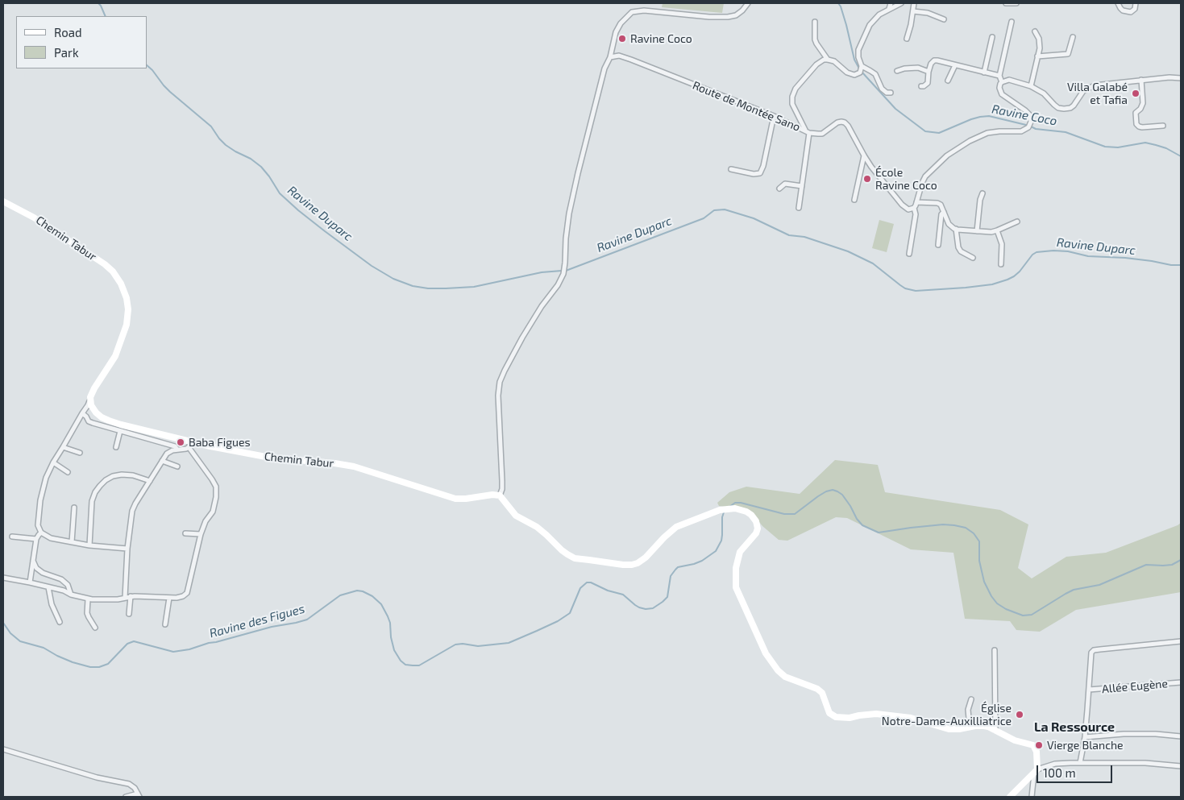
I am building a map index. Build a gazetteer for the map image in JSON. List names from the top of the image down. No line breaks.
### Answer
{"streets":{"street":["Route de Montée Sano","Chemin Tabur","Allée Eugène"]},"districts":["La Ressource"],"water":["Ravine Coco","Ravine Duparc","Ravine des Figues"],"places":["Ravine Coco","Villa Galabé et Tafia","École Ravine Coco","Baba Figues","Église Notre-Dame-Auxilliatrice","Vierge Blanche"],"legend":["Road","Park"],"scale_bar":"100 m"}
